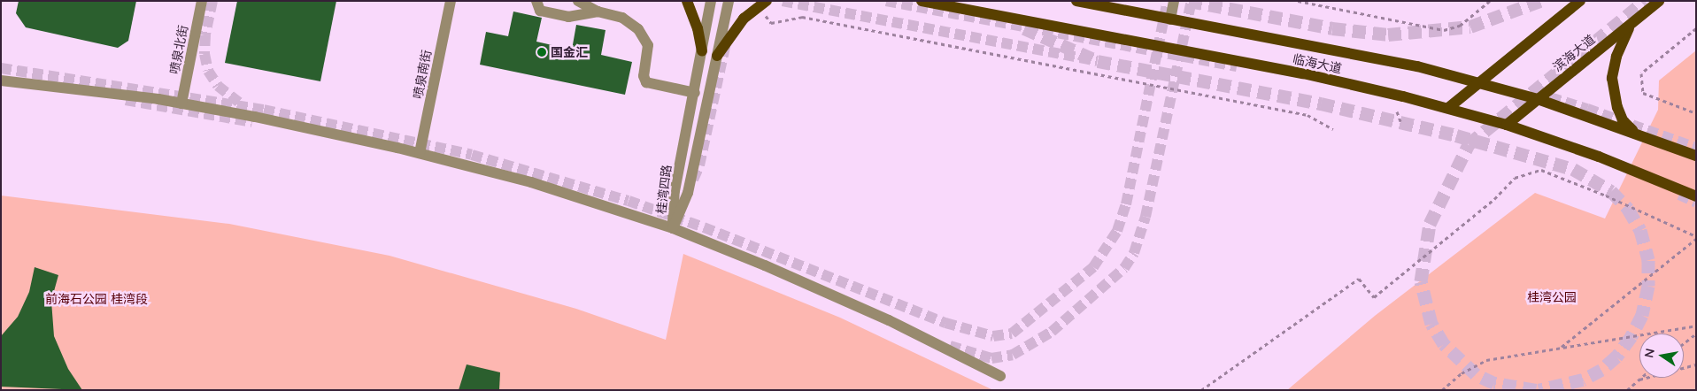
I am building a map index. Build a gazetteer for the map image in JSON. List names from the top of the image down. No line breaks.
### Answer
{"streets":{"main road":["滨海大道","临海大道"],"street":["喷泉北街","喷泉南街","桂湾四路"]},"crossings":[["滨海大道","临海大道"]],"parks":["桂湾公园","前海石公园 桂湾段"],"places":["国金汇"],"north":"left"}
